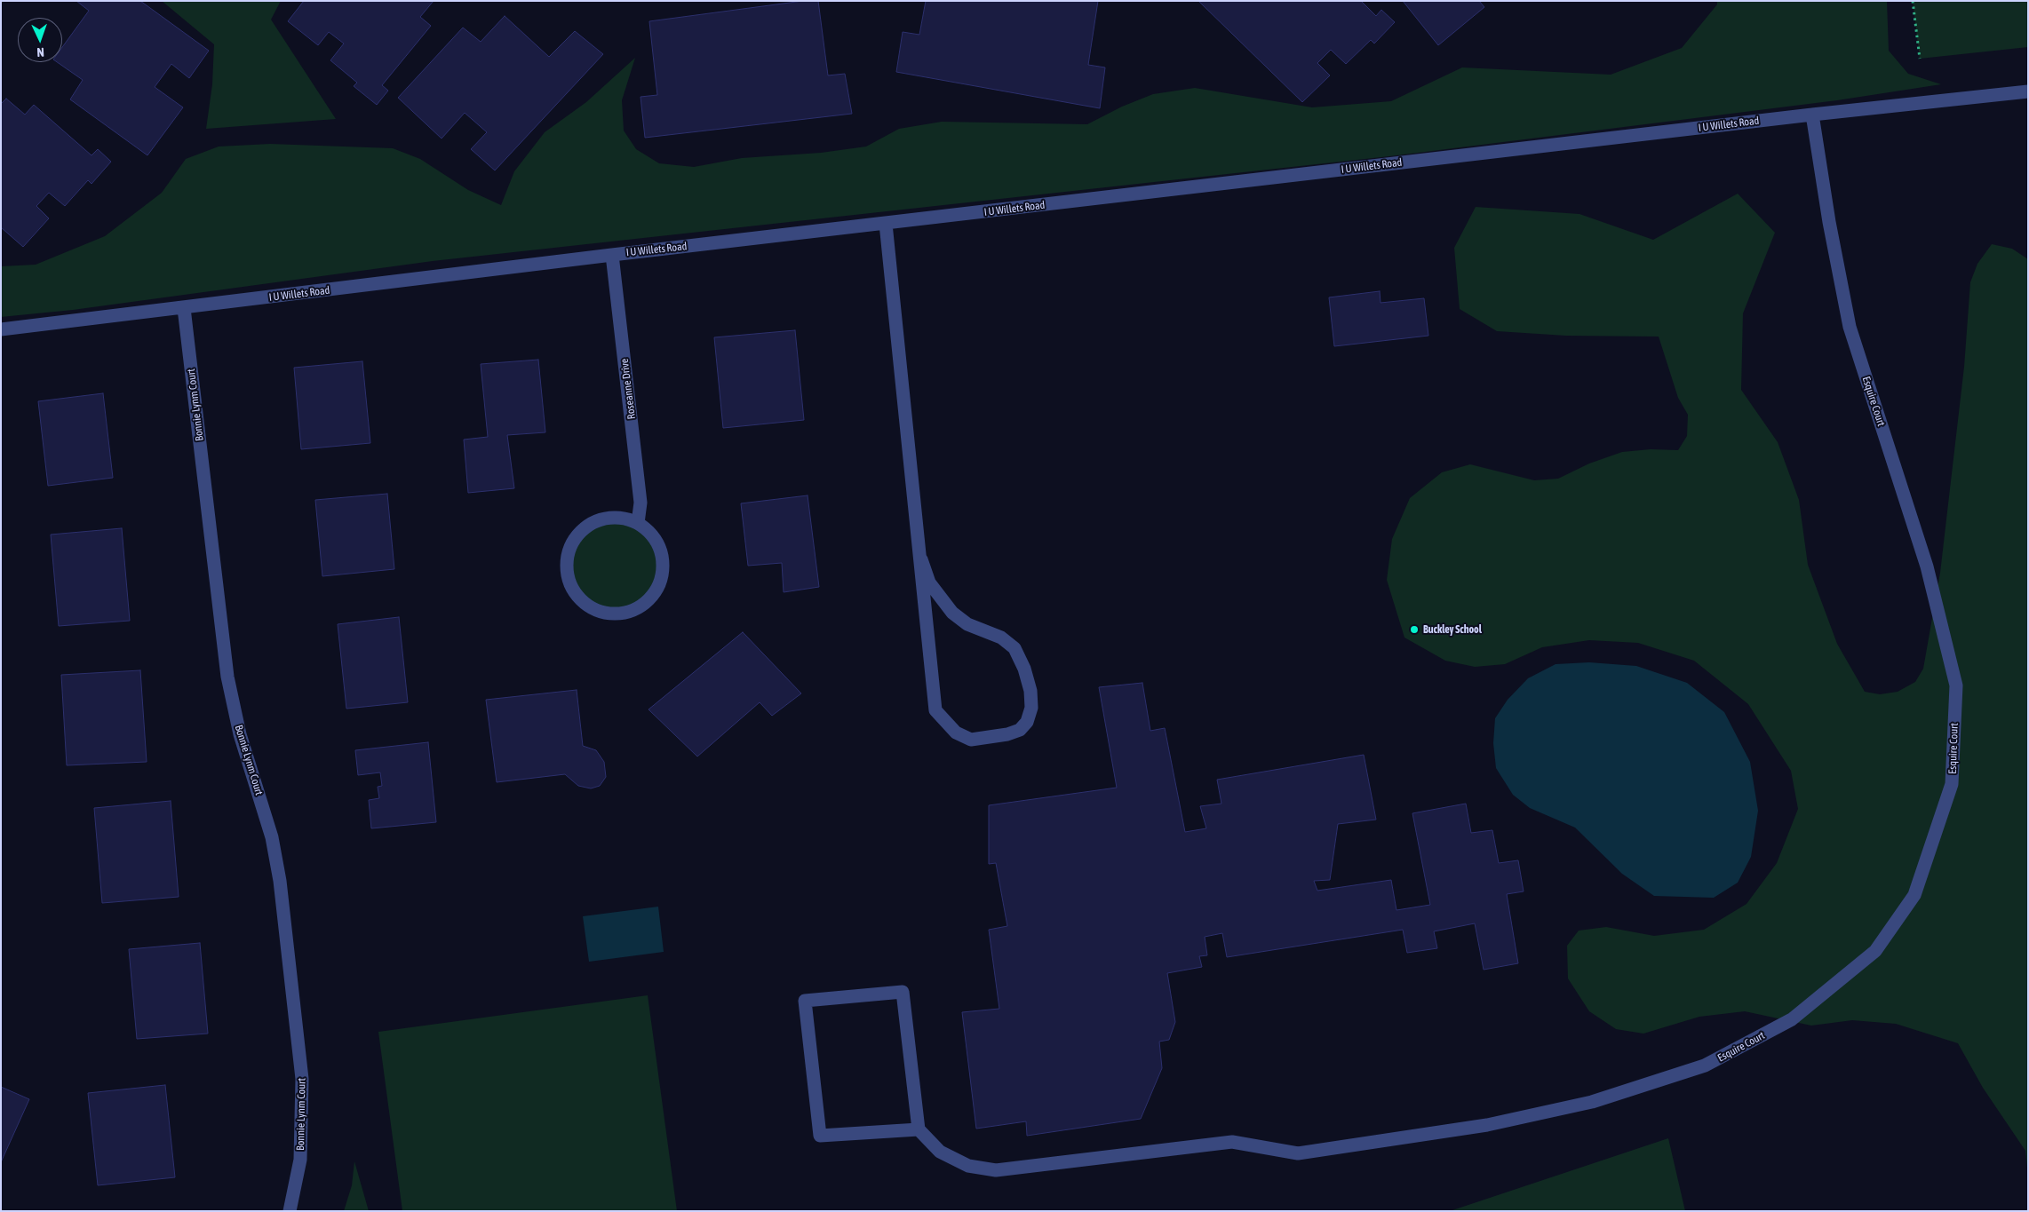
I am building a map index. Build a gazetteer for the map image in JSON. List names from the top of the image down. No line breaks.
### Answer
{"streets":{"street":["I U Willets Road","Roseanne Drive","Esquire Court","Bonnie Lynm Court"]},"crossings":[["I U Willets Road","Roseanne Drive"],["I U Willets Road","Esquire Court"],["I U Willets Road","Bonnie Lynm Court"]],"places":["Buckley School"],"north":"bottom"}
